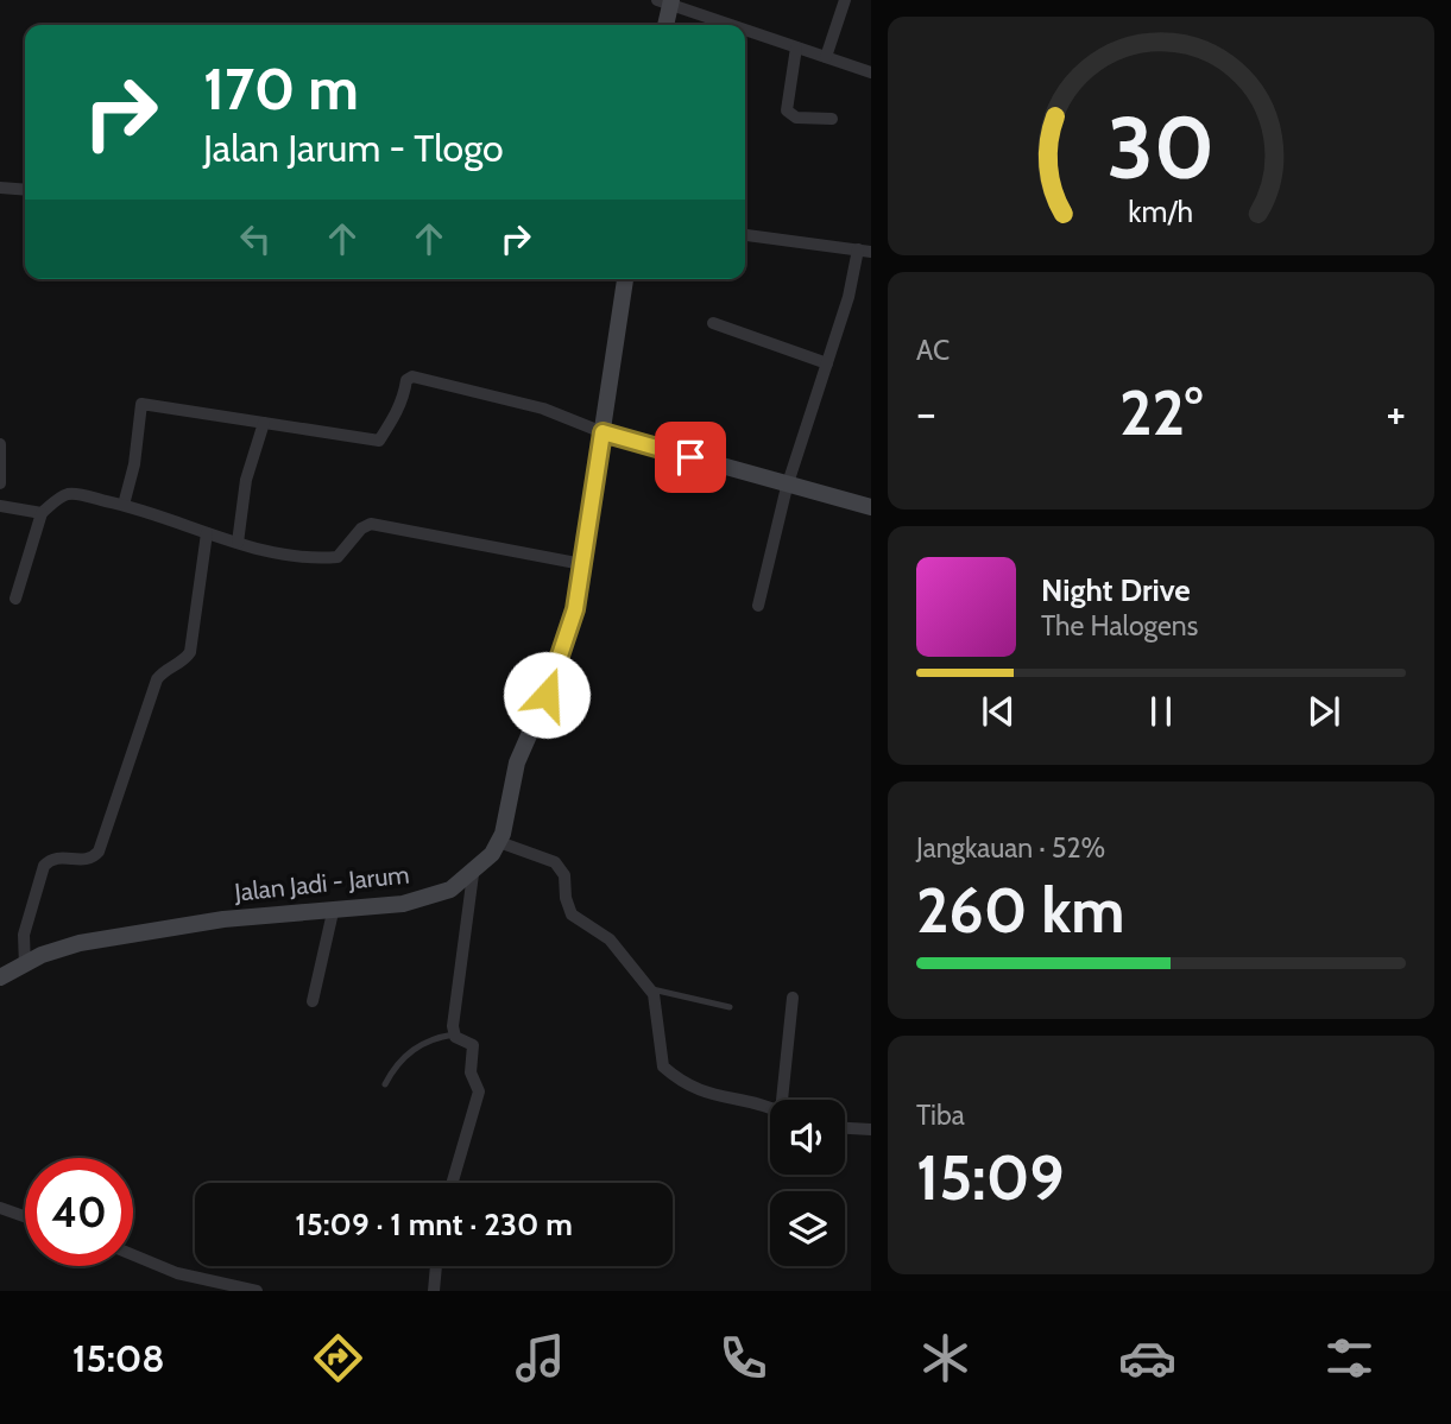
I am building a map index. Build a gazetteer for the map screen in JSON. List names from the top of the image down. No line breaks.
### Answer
{"streets":{"street":["Jalan Jadi - Jarum"]},"page":{"turn":["170 m","Jalan Jarum - Tlogo"],"tile":["AC",["Jangkauan · 52%","260 km"],["Tiba","15:09"]],"heat":["−","22°","+"],"song":["Night Drive","The Halogens"],"limit":"40","trip":"15:09 · 1 mnt · 230 m","tabs":"15:08","gauge":["30","km/h"]}}
